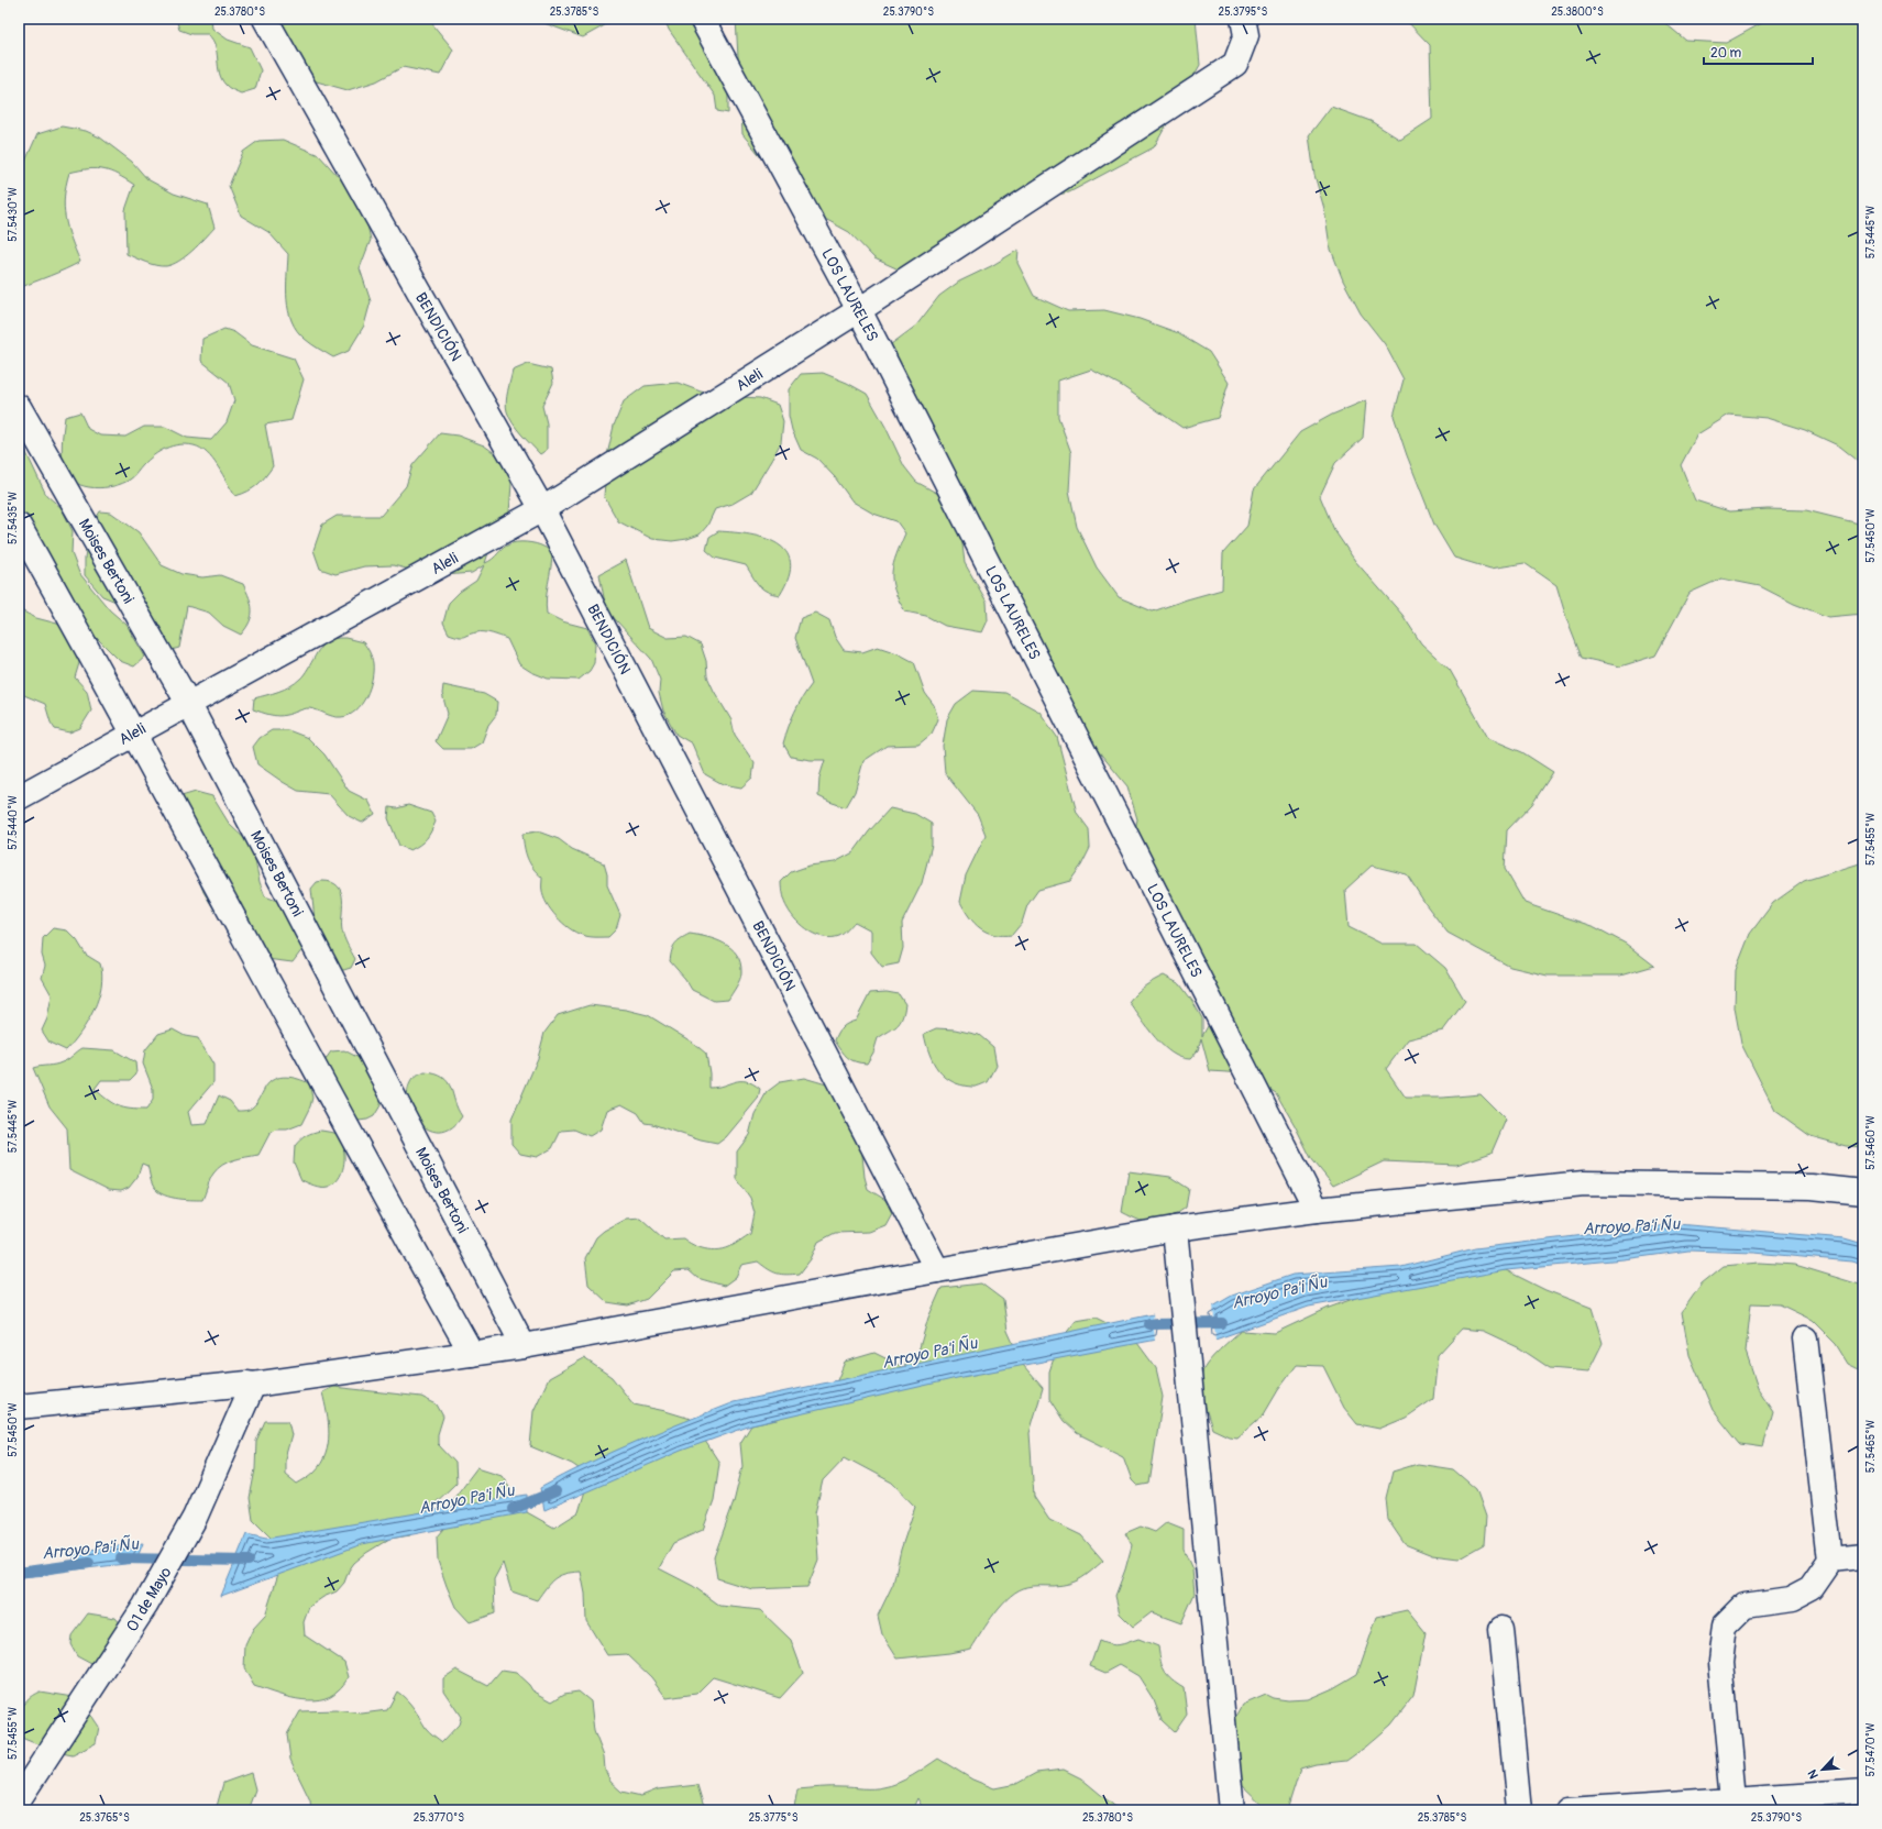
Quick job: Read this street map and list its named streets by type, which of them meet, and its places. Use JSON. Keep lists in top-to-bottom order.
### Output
{
  "streets": {
    "street": [
      "LOS LAURELES",
      "BENDICIÓN",
      "Aleli",
      "Moises Bertoni",
      "01 de Mayo"
    ]
  },
  "crossings": [
    ["LOS LAURELES", "Aleli"],
    ["BENDICIÓN", "Aleli"],
    ["Aleli", "Moises Bertoni"]
  ],
  "water": ["Arroyo Pa'i Ñu"],
  "scale_bar": "20 m",
  "north": "bottom left",
  "coordinates": [
    "25.3780°S",
    "25.3785°S",
    "25.3790°S",
    "25.3795°S",
    "25.3800°S",
    "57.5430°W",
    "57.5445°W",
    "57.5435°W",
    "57.5450°W",
    "57.5440°W",
    "57.5455°W",
    "57.5460°W",
    "57.5465°W",
    "57.5470°W",
    "25.3765°S",
    "25.3770°S",
    "25.3775°S"
  ]
}
